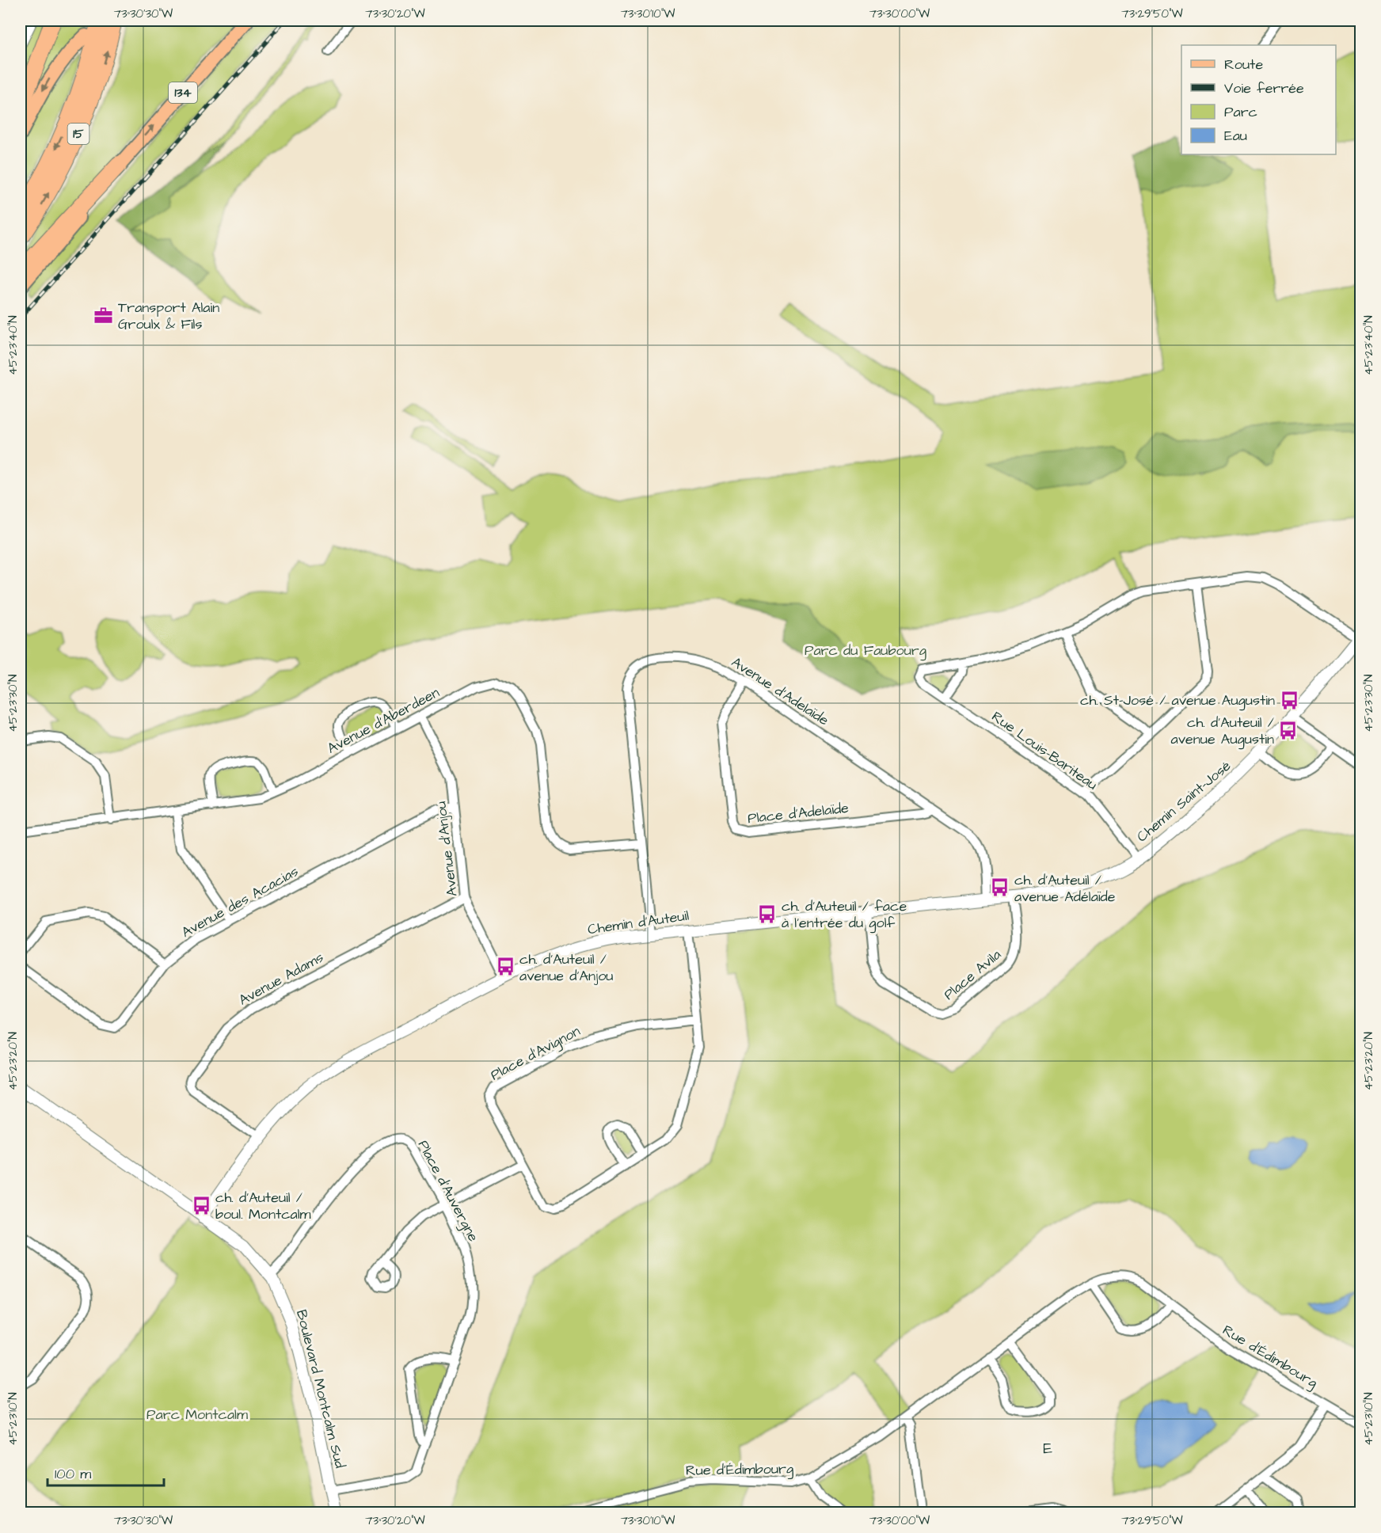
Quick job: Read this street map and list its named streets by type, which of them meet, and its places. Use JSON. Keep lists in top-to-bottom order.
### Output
{
  "streets": {
    "highway": ["15"],
    "main road": ["134"],
    "street": [
      "Avenue d'Adelaïde",
      "Avenue d'Aberdeen",
      "Rue Louis-Bariteau",
      "Chemin Saint-José",
      "Place d'Adelaïde",
      "Avenue d'Anjou",
      "Avenue des Acacias",
      "Chemin d'Auteuil",
      "Place Avila",
      "Avenue Adams",
      "Place d'Avignon",
      "Place d'Auvergne",
      "Rue d'Édimbourg",
      "Boulevard Montcalm Sud"
    ]
  },
  "crossings": [
    ["Avenue d'Adelaïde", "Avenue d'Aberdeen"],
    ["Avenue d'Adelaïde", "Place d'Adelaïde"],
    ["Avenue d'Adelaïde", "Chemin d'Auteuil"],
    ["Avenue d'Aberdeen", "Avenue d'Anjou"],
    ["Rue Louis-Bariteau", "Chemin Saint-José"],
    ["Rue Louis-Bariteau", "Chemin d'Auteuil"],
    ["Chemin Saint-José", "Chemin d'Auteuil"],
    ["Avenue d'Anjou", "Avenue des Acacias"],
    ["Avenue d'Anjou", "Chemin d'Auteuil"],
    ["Avenue d'Anjou", "Avenue Adams"],
    ["Chemin d'Auteuil", "Place Avila"],
    ["Chemin d'Auteuil", "Avenue Adams"],
    ["Chemin d'Auteuil", "Place d'Avignon"],
    ["Chemin d'Auteuil", "Boulevard Montcalm Sud"],
    ["Place d'Auvergne", "Boulevard Montcalm Sud"]
  ],
  "districts": ["E"],
  "parks": ["Parc du Faubourg", "Parc Montcalm"],
  "places": {
    "office": ["Transport Alain Groulx & Fils"],
    "bus stop": [
      "ch. St-José / avenue Augustin",
      "ch. d'Auteuil / avenue Augustin",
      "ch. d'Auteuil / avenue Adélaïde",
      "ch. d'Auteuil / face à l'entrée du golf",
      "ch. d'Auteuil / avenue d'Anjou",
      "ch. d'Auteuil / boul. Montcalm"
    ]
  },
  "legend": [
    "Route",
    "Voie ferrée",
    "Parc",
    "Eau"
  ],
  "scale_bar": "100 m",
  "coordinates": [
    "73°30'30\"W",
    "73°30'20\"W",
    "73°30'10\"W",
    "73°30'00\"W",
    "73°29'50\"W",
    "45°23'40\"N",
    "45°23'30\"N",
    "45°23'20\"N",
    "45°23'10\"N"
  ]
}
